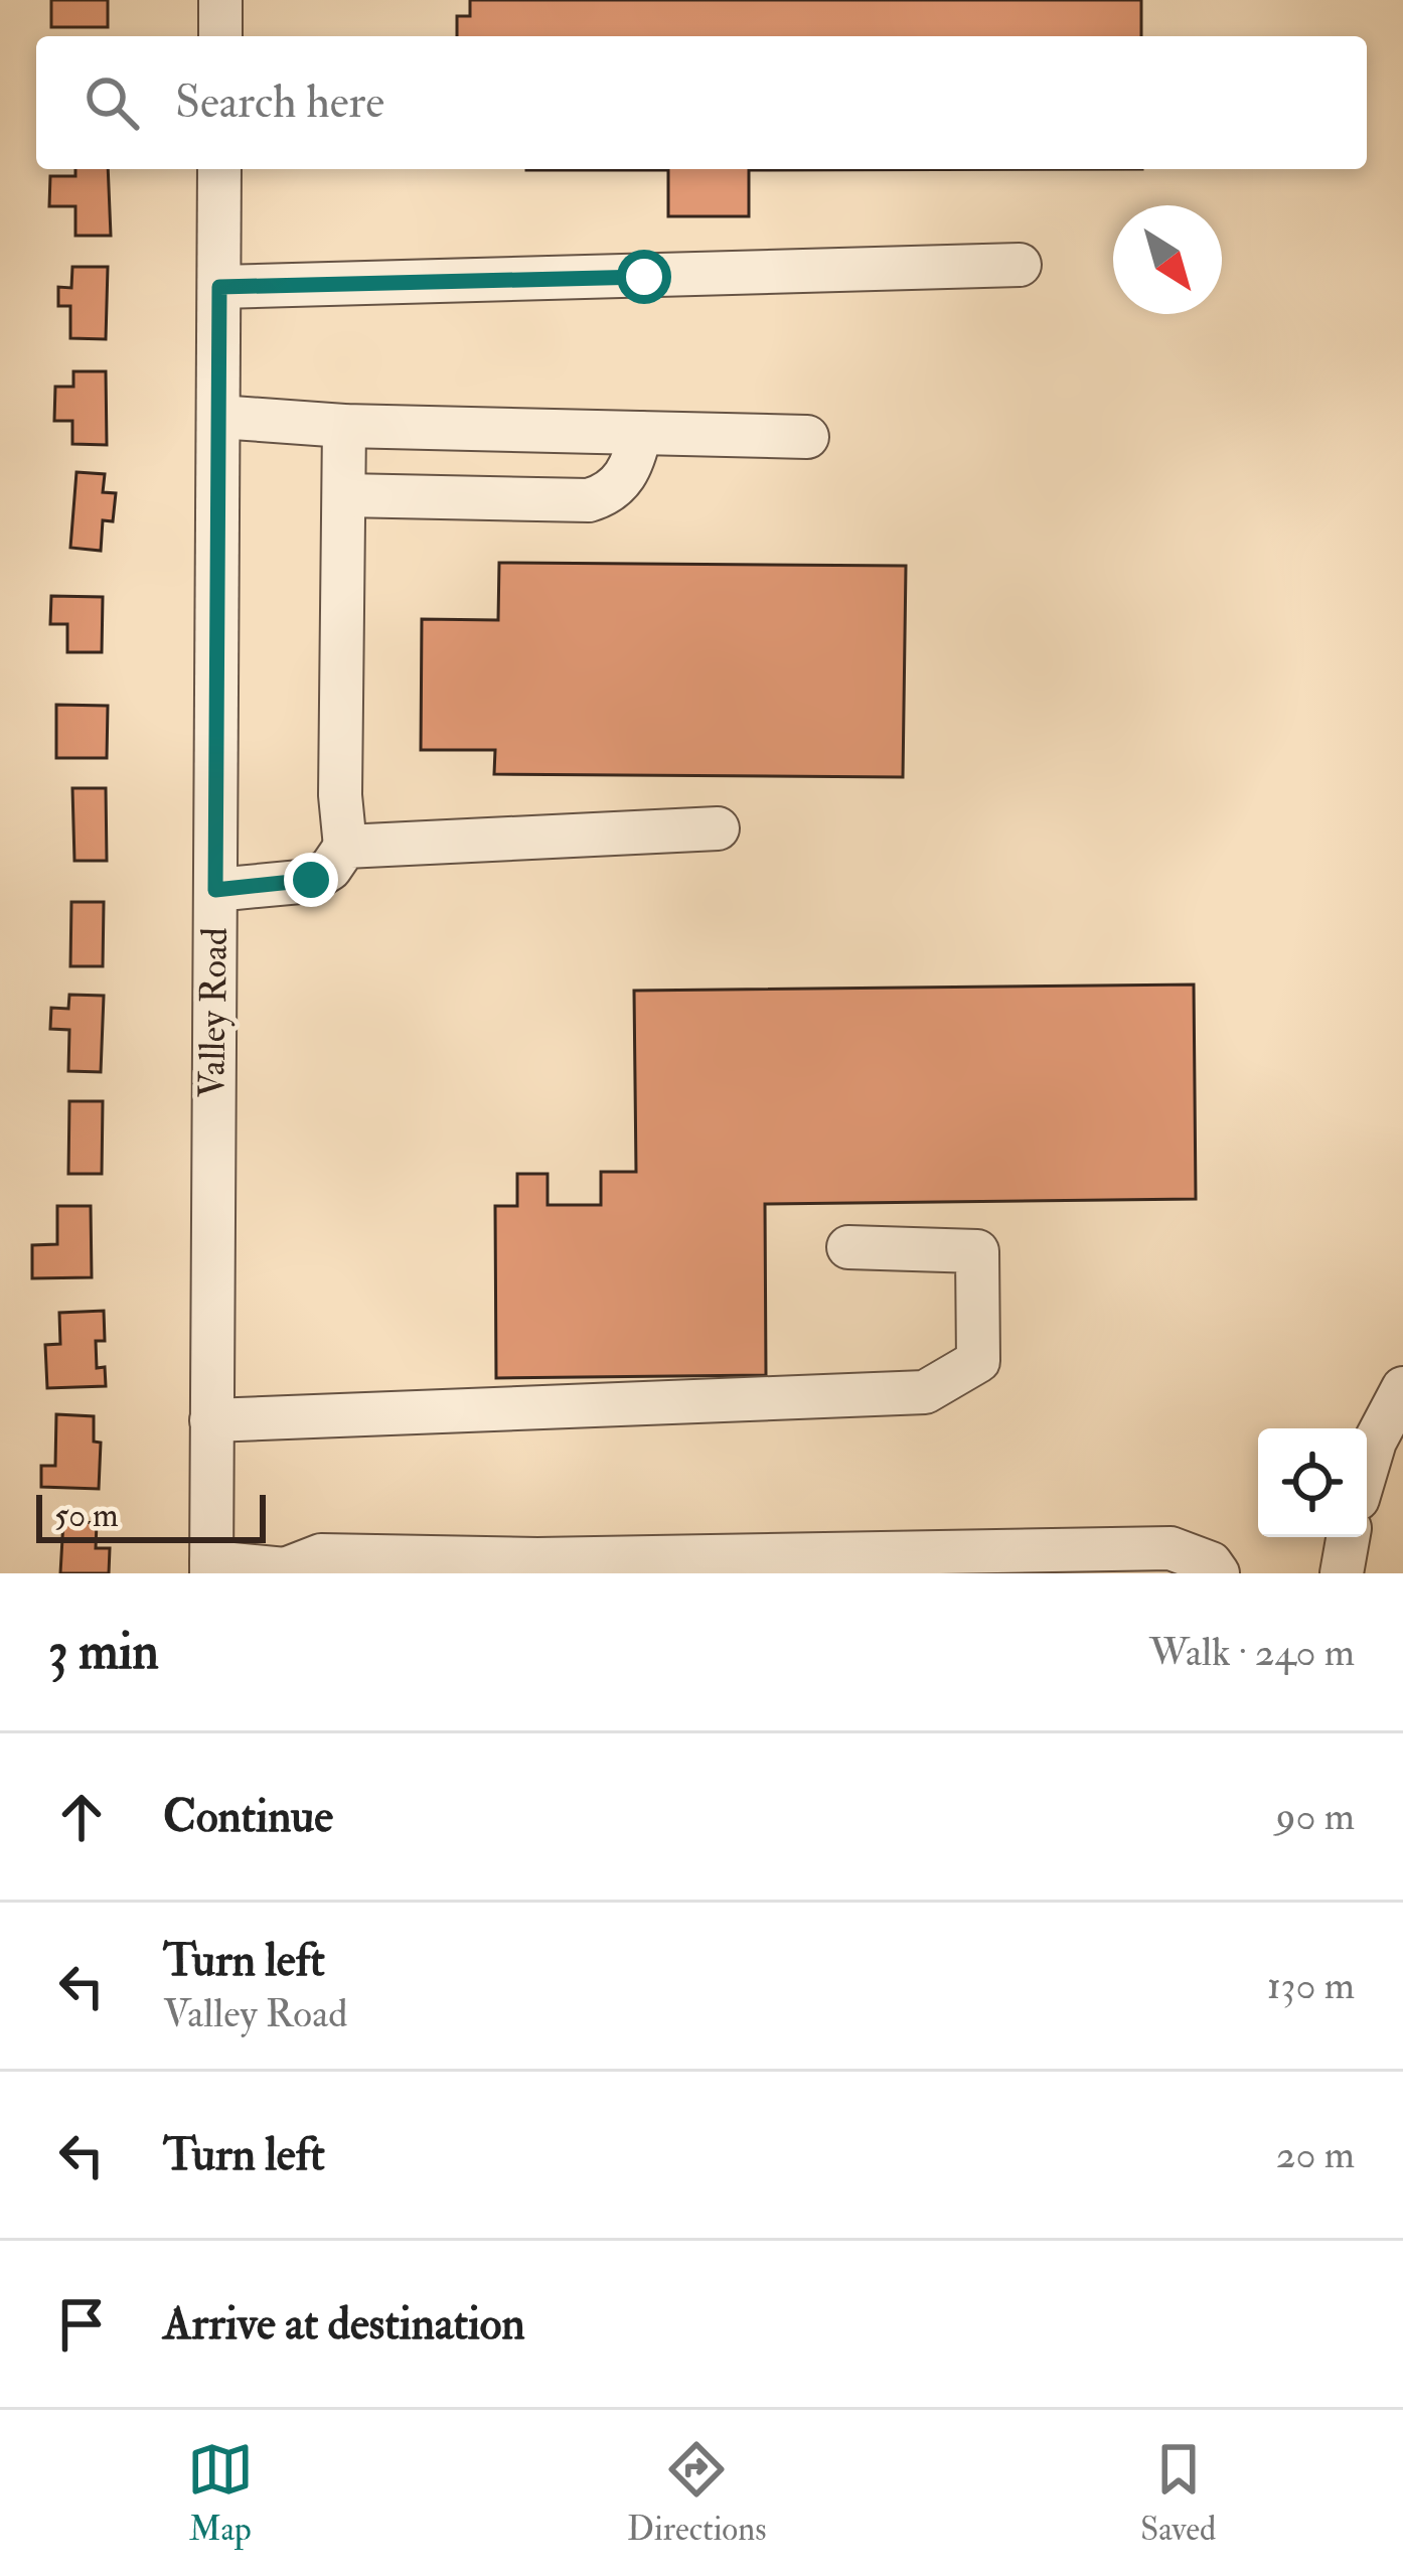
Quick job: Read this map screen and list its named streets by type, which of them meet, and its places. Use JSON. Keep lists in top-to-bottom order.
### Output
{
  "streets": {
    "street": ["Valley Road"]
  },
  "scale_bar": "50 m",
  "north": "bottom right",
  "page": {
    "search": "Search here",
    "scale": "50 m",
    "heading": ["3 min", "Walk · 240 m"],
    "list": [
      ["Continue", "90 m"],
      ["Turn left", "Valley Road", "130 m"],
      ["Turn left", "20 m"],
      "Arrive at destination"
    ],
    "nav": ["Map", "Directions", "Saved"]
  }
}
